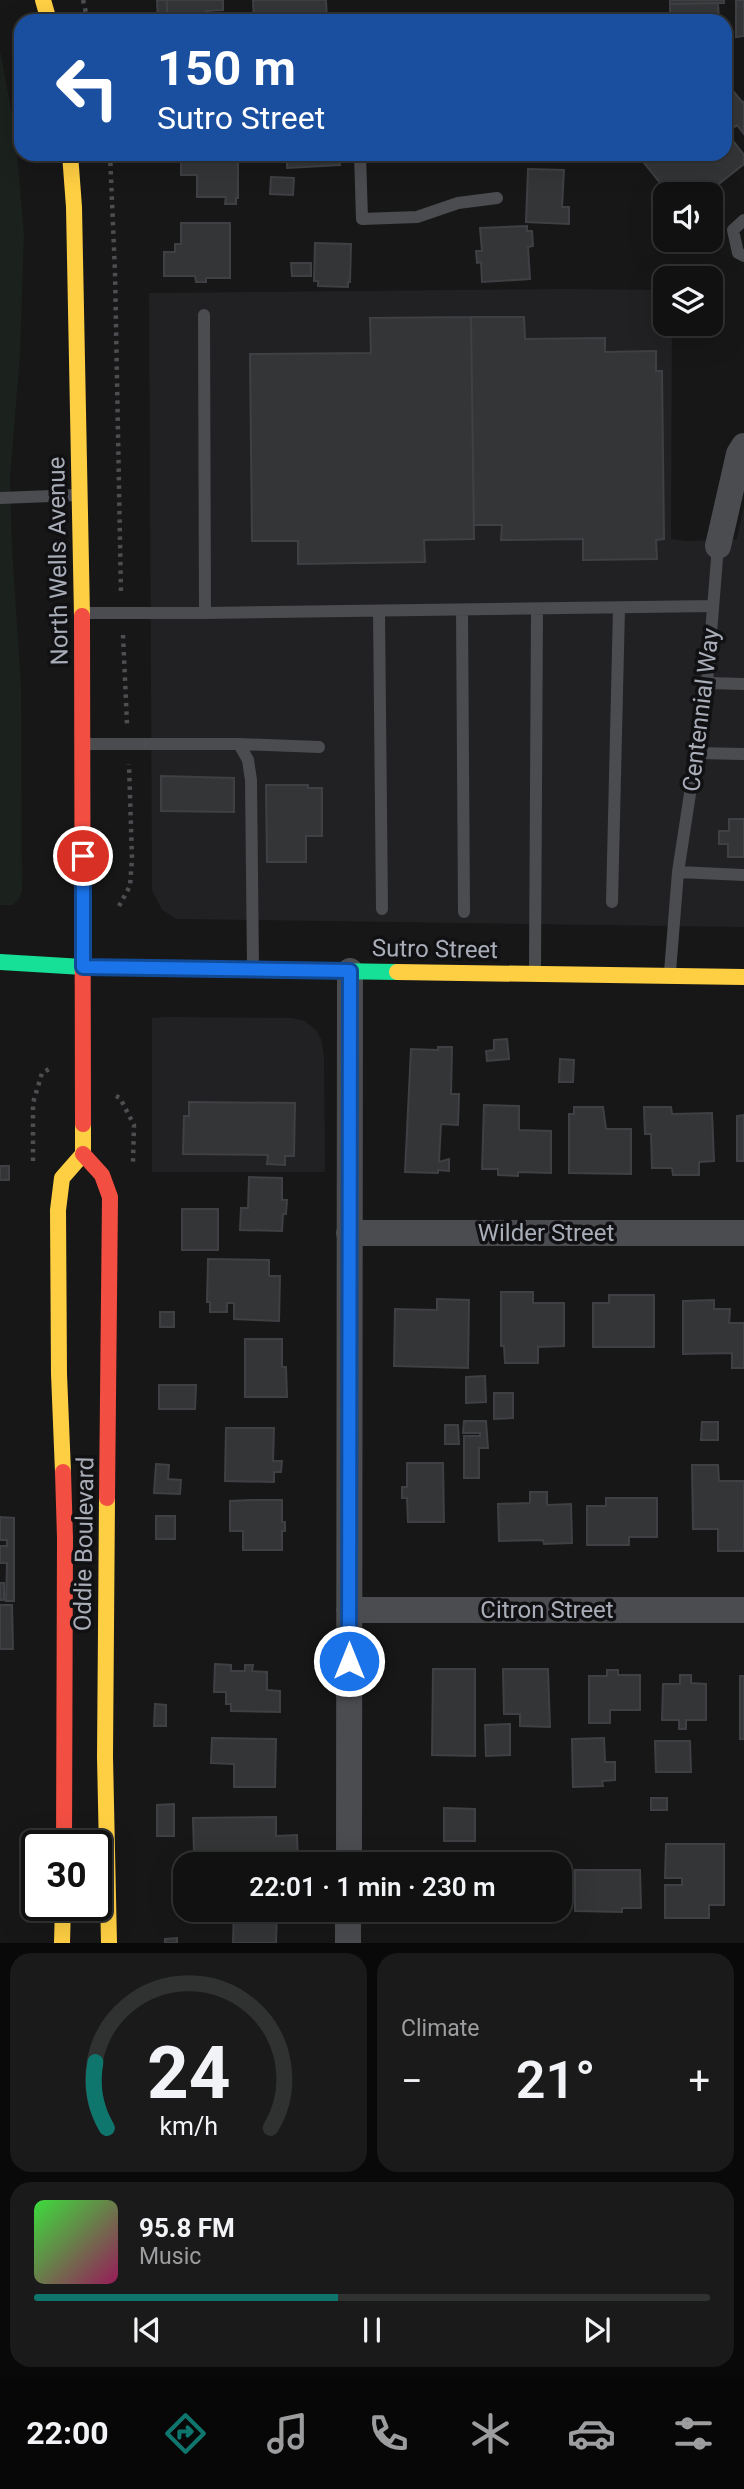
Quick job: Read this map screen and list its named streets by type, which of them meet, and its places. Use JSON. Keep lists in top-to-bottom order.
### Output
{
  "streets": {
    "main road": ["North Wells Avenue", "Sutro Street", "Oddie Boulevard"],
    "street": ["Centennial Way", "Wilder Street", "Citron Street"]
  },
  "crossings": [
    ["North Wells Avenue", "Sutro Street"],
    ["Centennial Way", "Sutro Street"]
  ],
  "page": {
    "turn": ["150 m", "Sutro Street"],
    "limit": "30",
    "trip": "22:01 · 1 min · 230 m",
    "tile": "Climate",
    "heat": ["−", "21°", "+"],
    "song": ["95.8 FM", "Music"],
    "tabs": "22:00",
    "gauge": ["24", "km/h"]
  }
}
